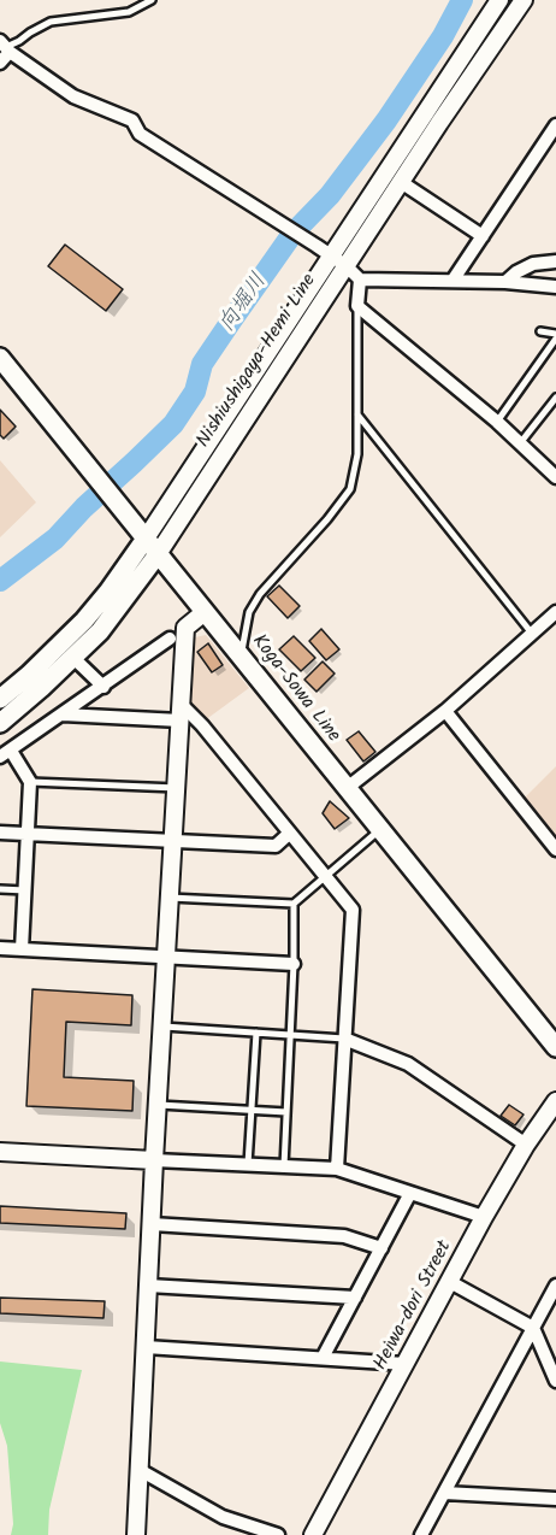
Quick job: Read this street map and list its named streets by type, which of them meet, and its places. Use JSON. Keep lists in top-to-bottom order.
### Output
{
  "streets": {
    "main road": ["Nishiushigaya-Hemi Line", "Koga-Sowa Line"],
    "street": ["Heiwa-dori Street"]
  },
  "crossings": [
    ["Nishiushigaya-Hemi Line", "Koga-Sowa Line"]
  ],
  "water": ["向堀川"]
}
